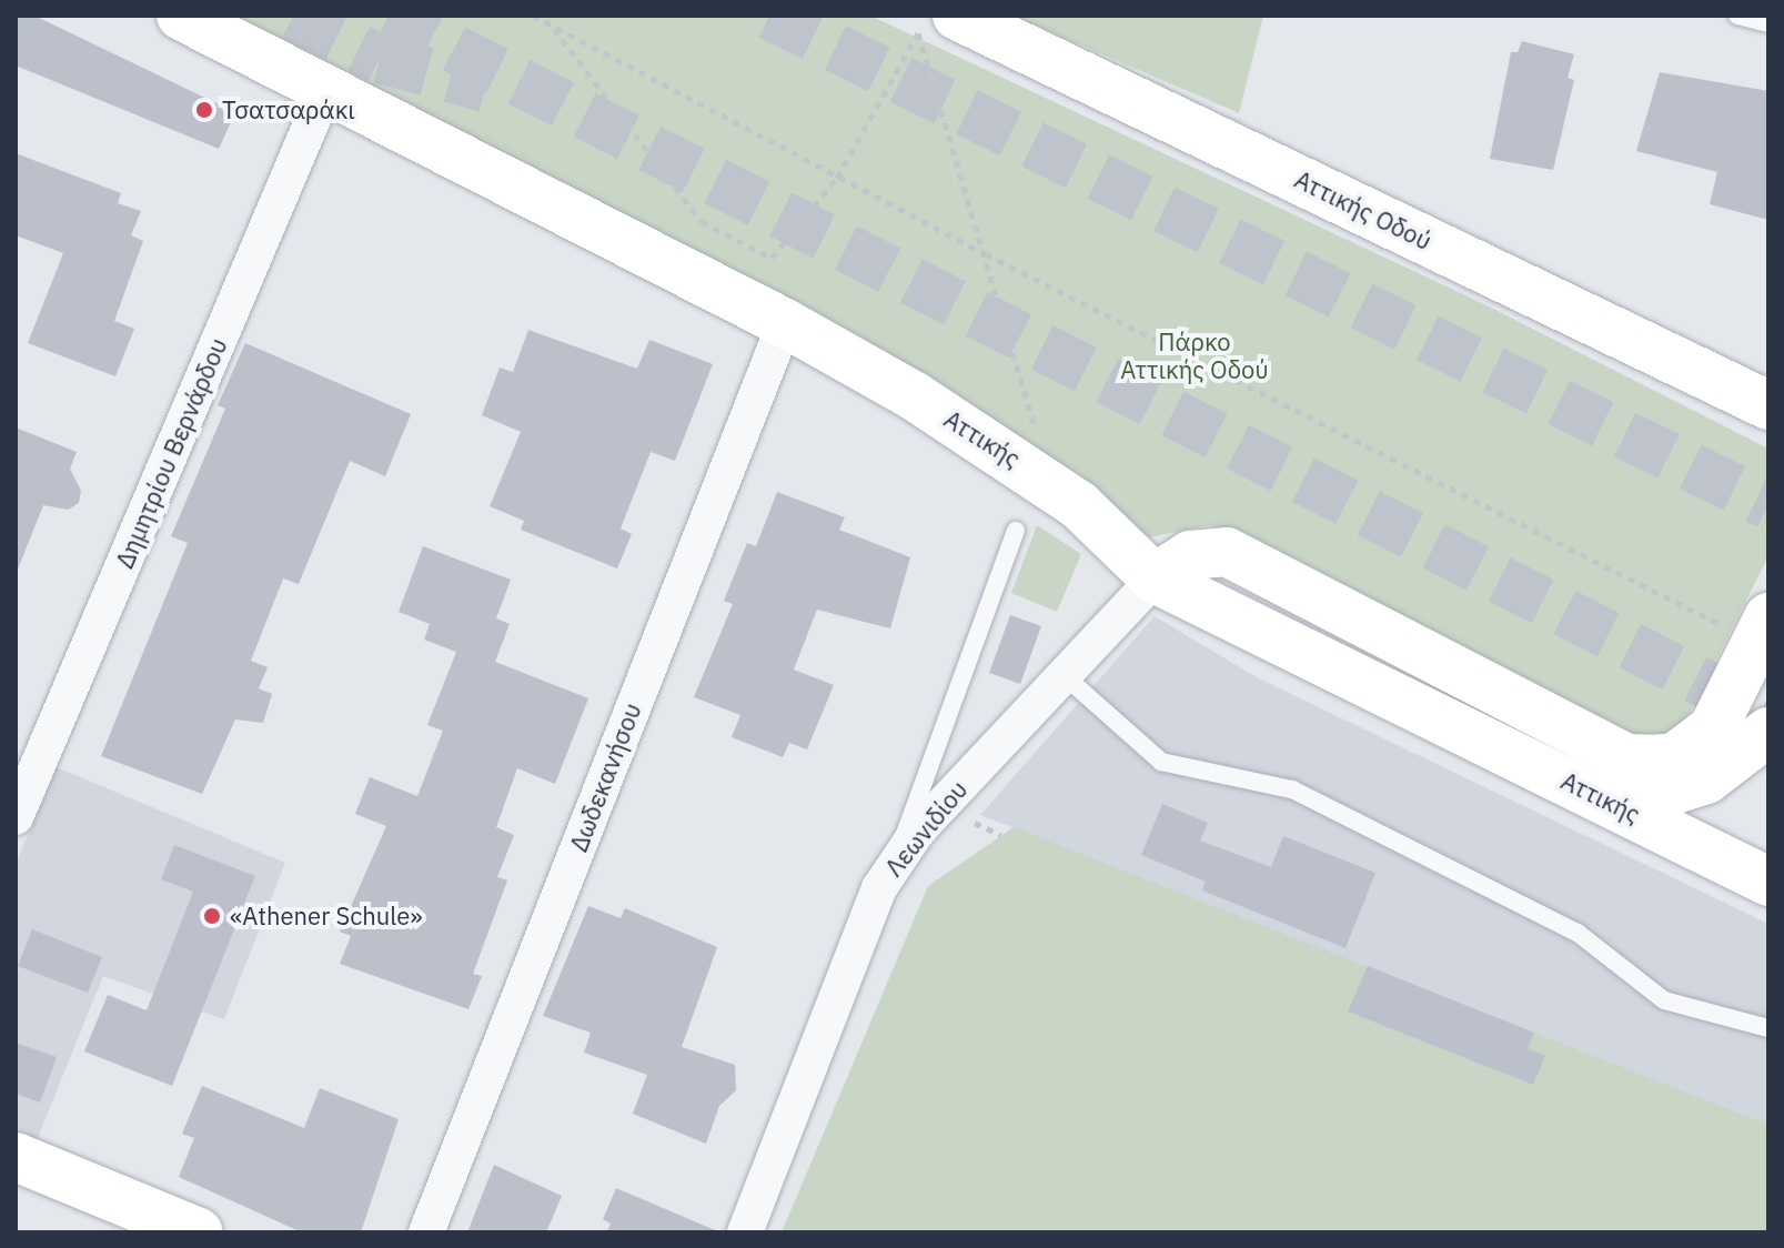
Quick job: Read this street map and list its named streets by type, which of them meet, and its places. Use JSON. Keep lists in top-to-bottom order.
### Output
{
  "streets": {
    "main road": ["Αττικής Οδού", "Αττικής"],
    "street": ["Δημητρίου Βερνάρδου", "Δωδεκανήσου", "Λεωνιδίου"]
  },
  "crossings": [
    ["Αττικής", "Δημητρίου Βερνάρδου"],
    ["Αττικής", "Δωδεκανήσου"],
    ["Αττικής", "Λεωνιδίου"]
  ],
  "parks": ["Πάρκο Αττικής Οδού"],
  "places": ["Τσατσαράκι", "«Athener Schule»"]
}
